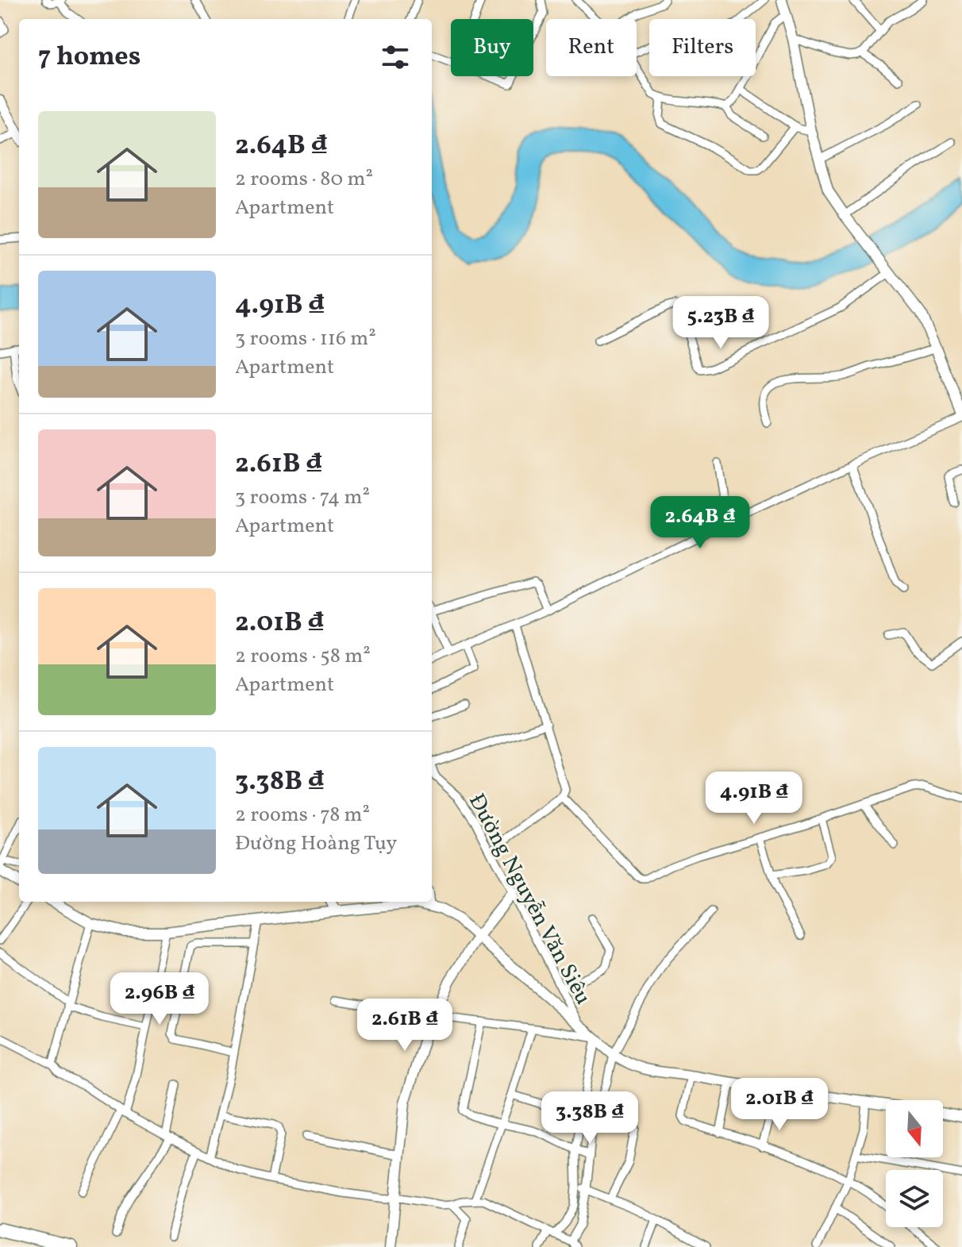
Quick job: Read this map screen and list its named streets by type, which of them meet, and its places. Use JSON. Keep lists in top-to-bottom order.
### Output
{
  "streets": {
    "street": ["Đường Nguyễn Văn Siêu"]
  },
  "north": "bottom",
  "page": {
    "chip": ["Buy", "Rent", "Filters"],
    "heading": "7 homes",
    "list": [
      {
        "name": "2.64B ₫",
        "note": "2 rooms · 80 m² · Apartment"
      },
      {
        "name": "4.91B ₫",
        "note": "3 rooms · 116 m² · Apartment"
      },
      {
        "name": "2.61B ₫",
        "note": "3 rooms · 74 m² · Apartment"
      },
      {
        "name": "2.01B ₫",
        "note": "2 rooms · 58 m² · Apartment"
      },
      {
        "name": "3.38B ₫",
        "note": "2 rooms · 78 m² · Đường Hoàng Tụy"
      }
    ],
    "price": [
      "5.23B ₫",
      "2.64B ₫",
      "4.91B ₫",
      "2.96B ₫",
      "2.61B ₫",
      "2.01B ₫",
      "3.38B ₫"
    ]
  }
}
